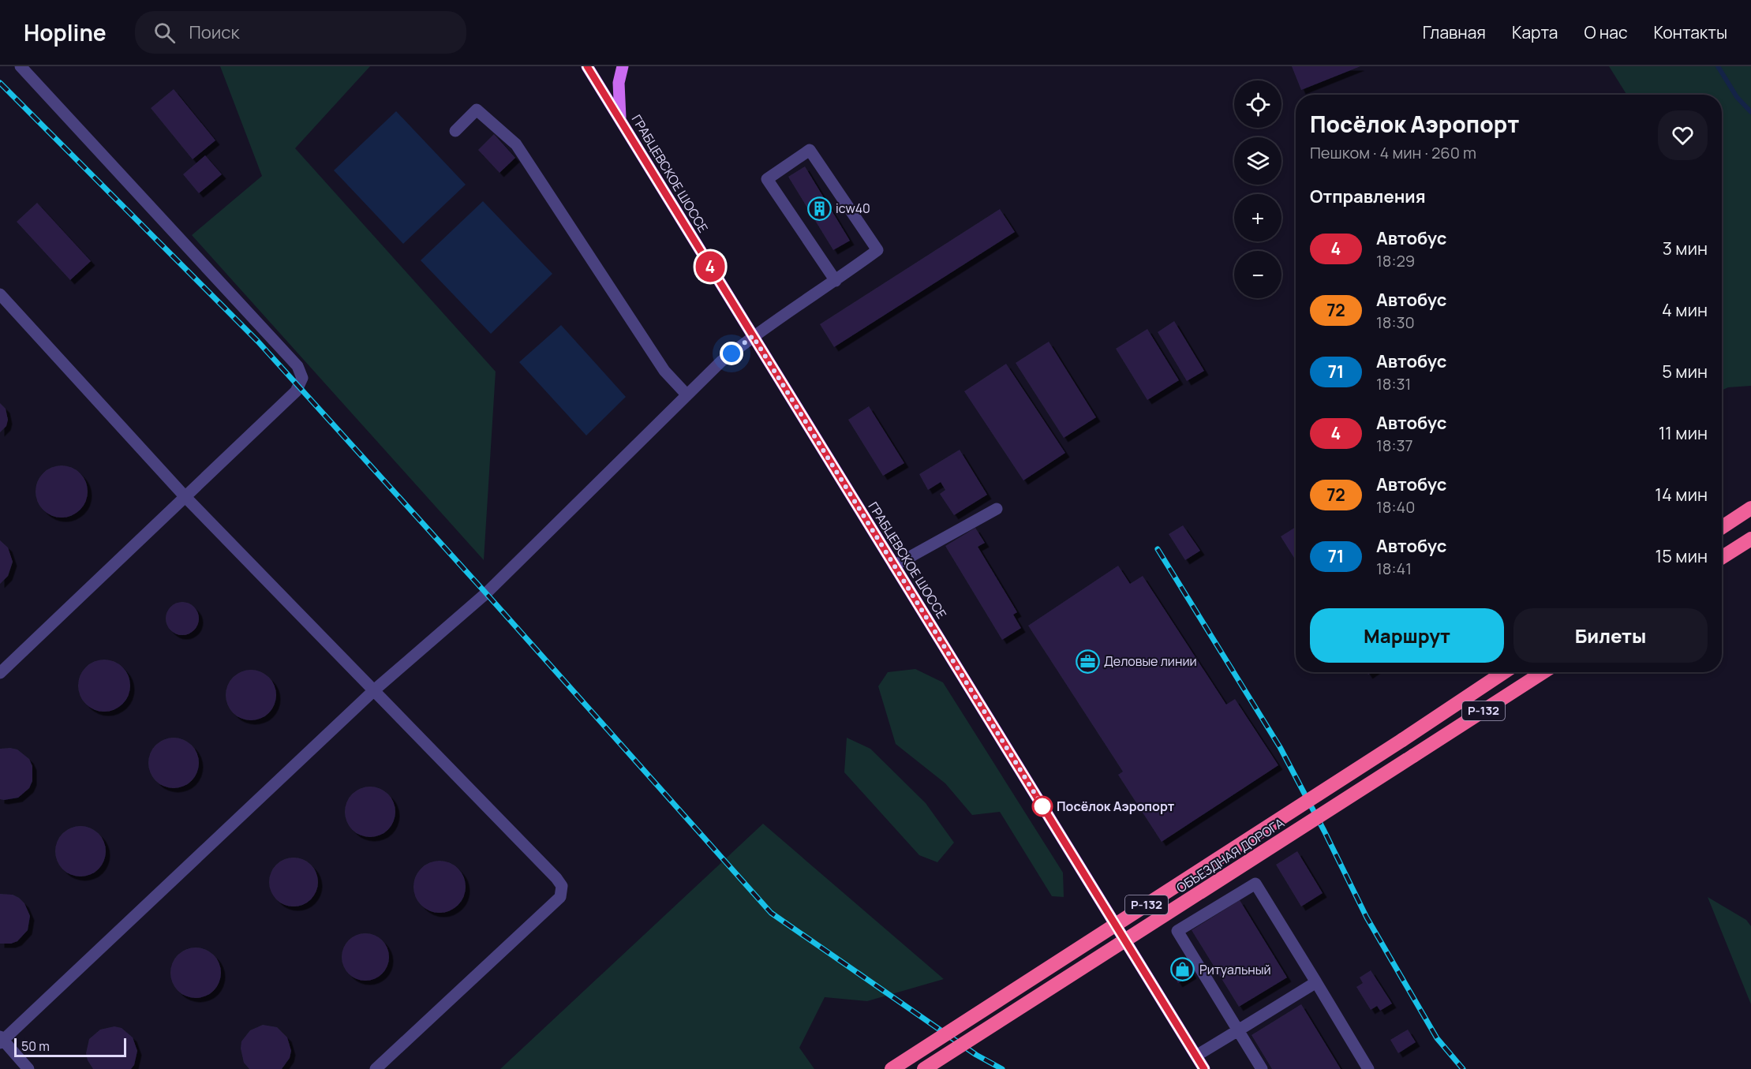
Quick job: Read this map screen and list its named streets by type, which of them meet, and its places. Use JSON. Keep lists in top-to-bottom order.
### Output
{
  "streets": {
    "highway": ["Р-132", "ОБЪЕЗДНАЯ ДОРОГА"],
    "main road": ["ГРАБЦЕВСКОЕ ШОССЕ"]
  },
  "places": {
    "building": ["icw40"],
    "office": ["Деловые линии"],
    "other": ["Посёлок Аэропорт"],
    "shop": ["Ритуальный"]
  },
  "lines": ["bus line 4"],
  "scale_bar": "50 m",
  "page": {
    "header": "Hopline",
    "search": "Поиск",
    "nav": [
      "Главная",
      "Карта",
      "О нас",
      "Контакты"
    ],
    "on_map": "4",
    "map_buttons": ["+", "−"],
    "heading": [
      ["Посёлок Аэропорт", "Пешком · 4 мин · 260 m"],
      "Отправления"
    ],
    "list": [
      {
        "mark": "4",
        "name": "Автобус",
        "note": "18:29",
        "value": "3 мин"
      },
      {
        "mark": "72",
        "name": "Автобус",
        "note": "18:30",
        "value": "4 мин"
      },
      {
        "mark": "71",
        "name": "Автобус",
        "note": "18:31",
        "value": "5 мин"
      },
      {
        "mark": "4",
        "name": "Автобус",
        "note": "18:37",
        "value": "11 мин"
      },
      {
        "mark": "72",
        "name": "Автобус",
        "note": "18:40",
        "value": "14 мин"
      },
      {
        "mark": "71",
        "name": "Автобус",
        "note": "18:41",
        "value": "15 мин"
      }
    ],
    "buttons": ["Маршрут", "Билеты"],
    "scale": "50 m"
  }
}
